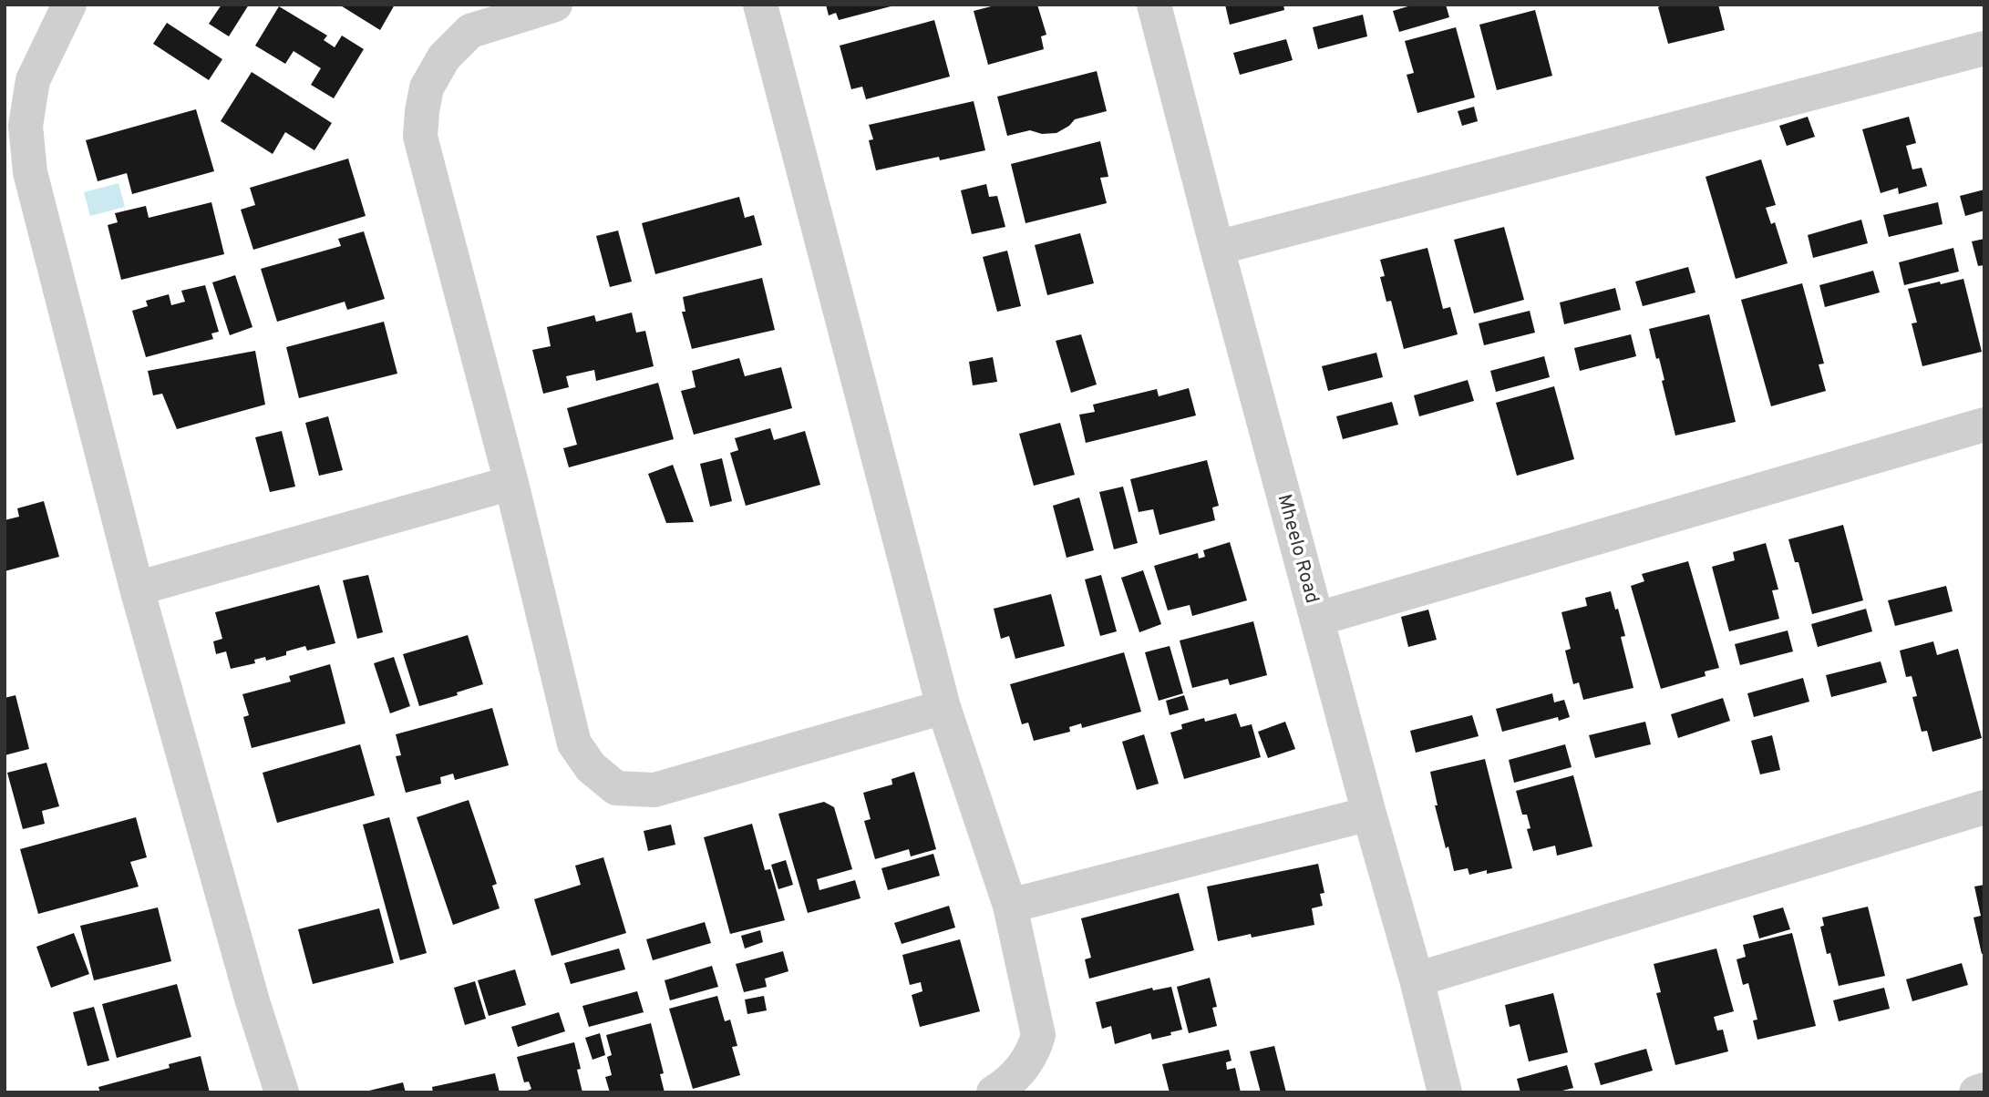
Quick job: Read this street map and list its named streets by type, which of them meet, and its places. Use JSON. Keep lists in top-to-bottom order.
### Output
{
  "streets": {
    "street": ["Mheelo Road"]
  }
}
